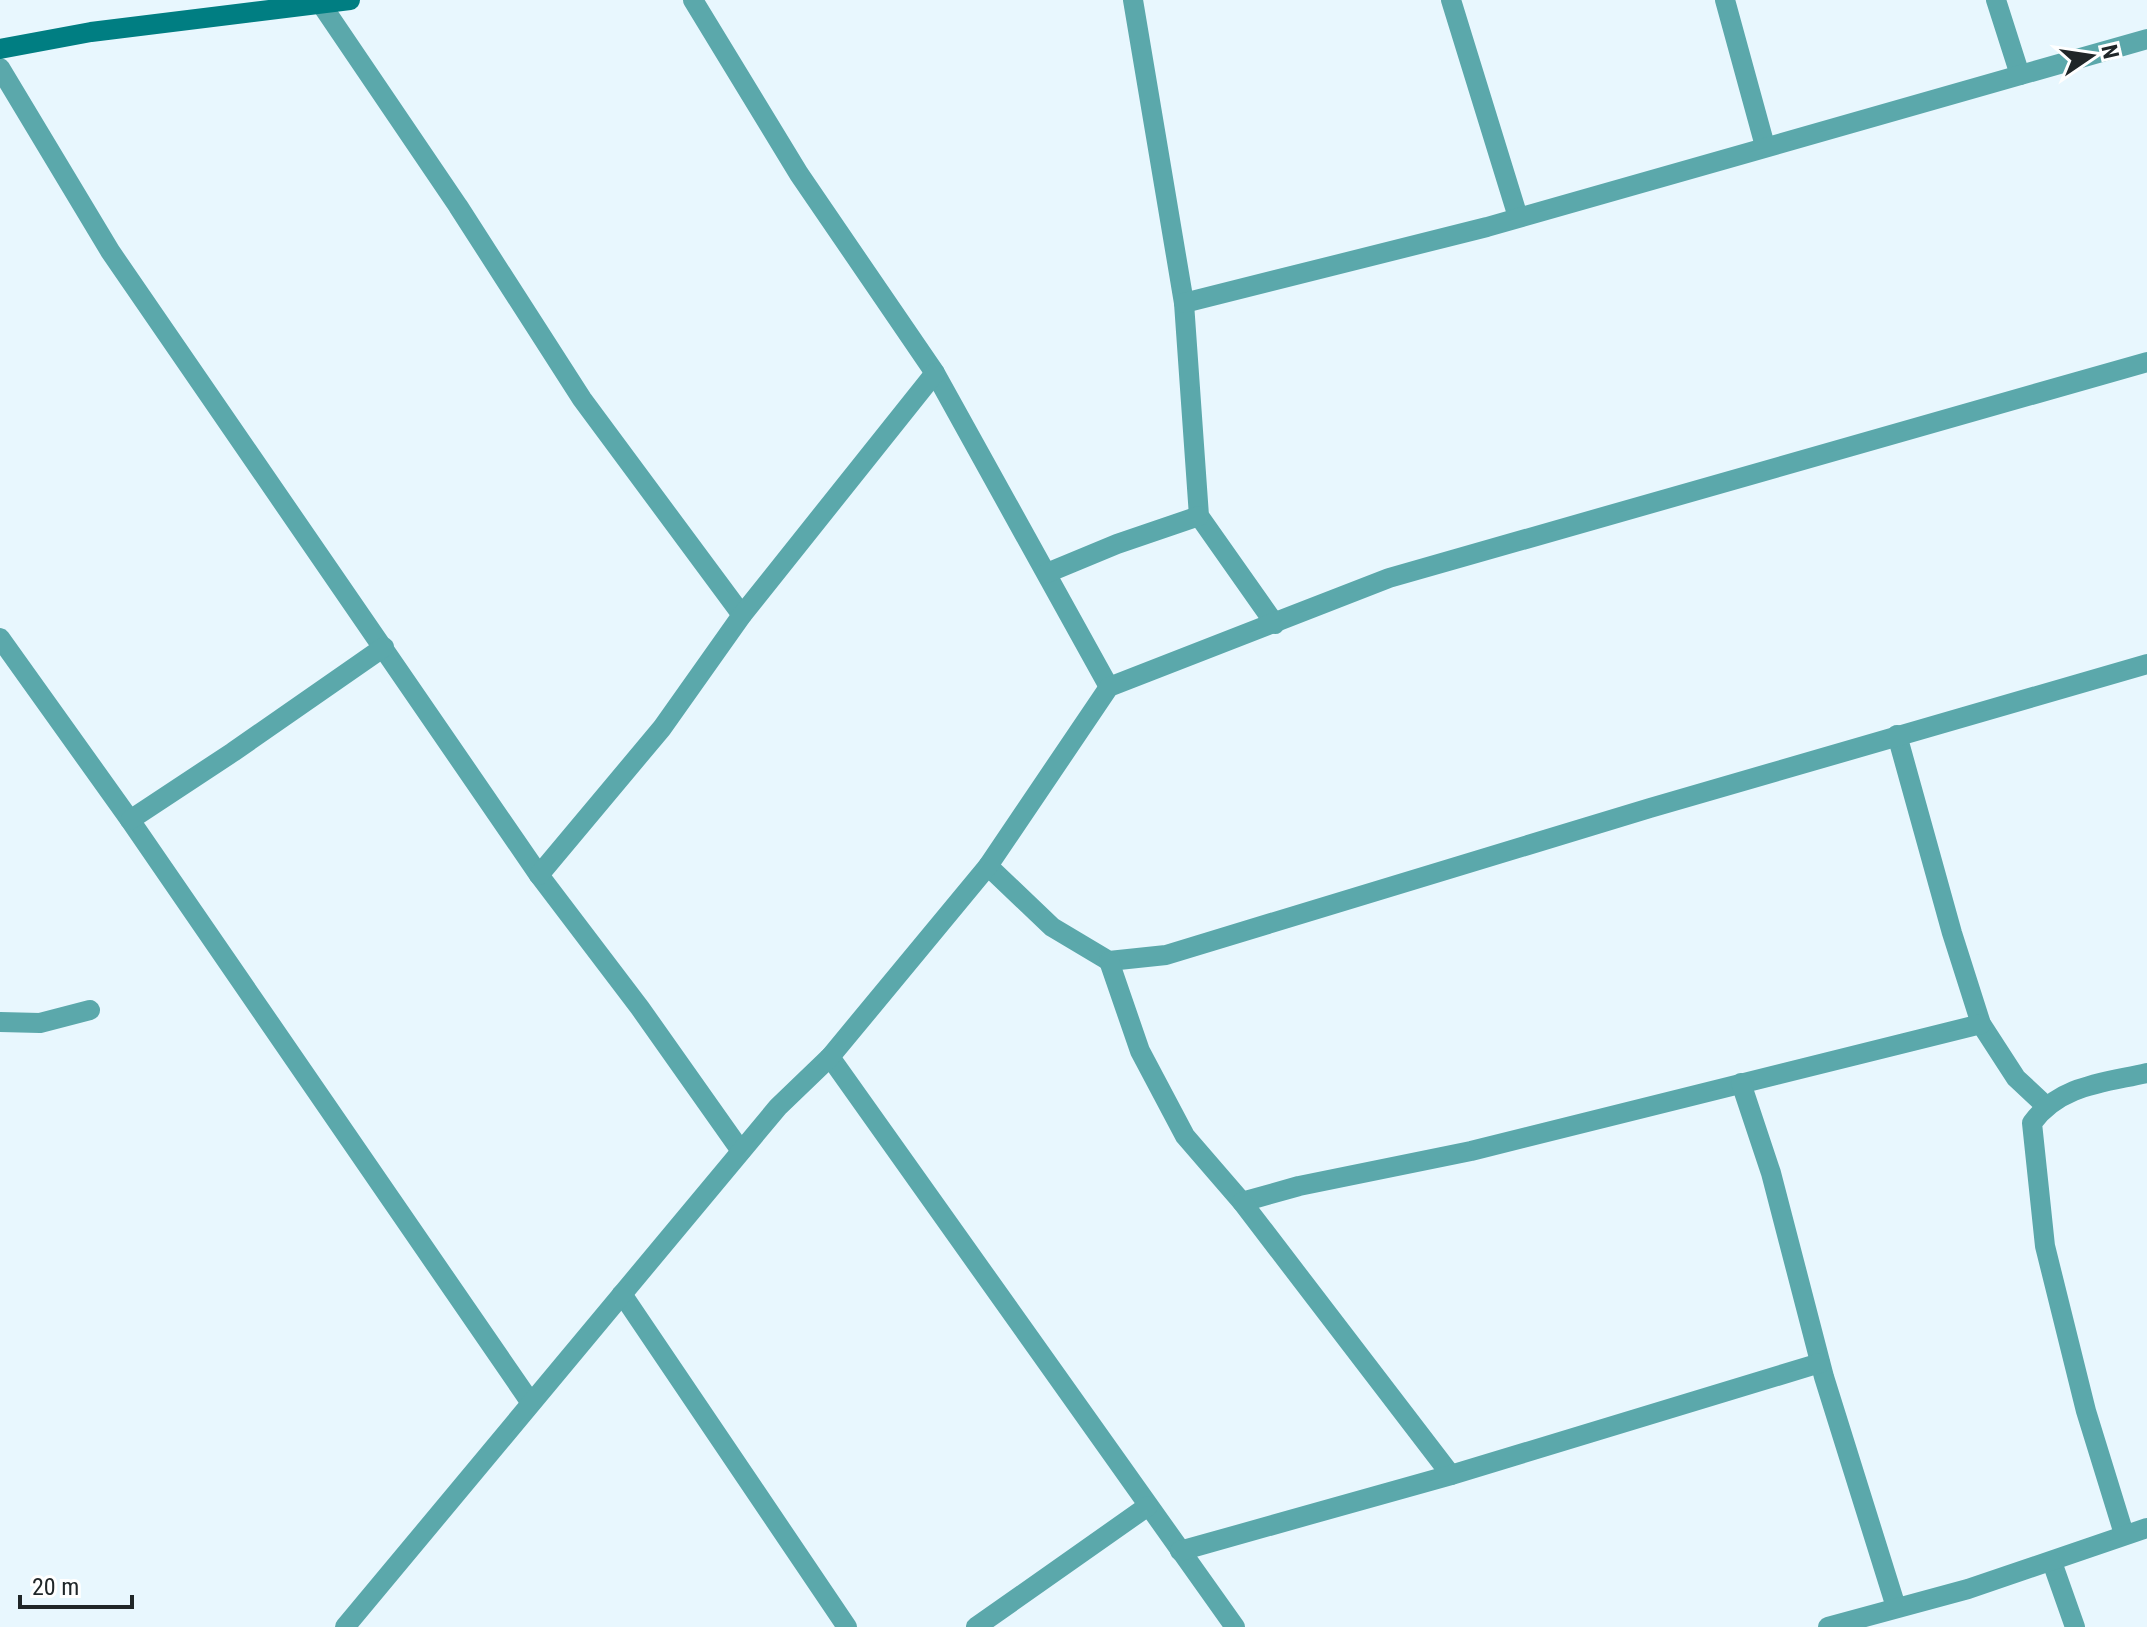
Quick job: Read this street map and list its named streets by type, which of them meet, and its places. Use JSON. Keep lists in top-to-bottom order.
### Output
{
  "scale_bar": "20 m",
  "north": "right"
}
